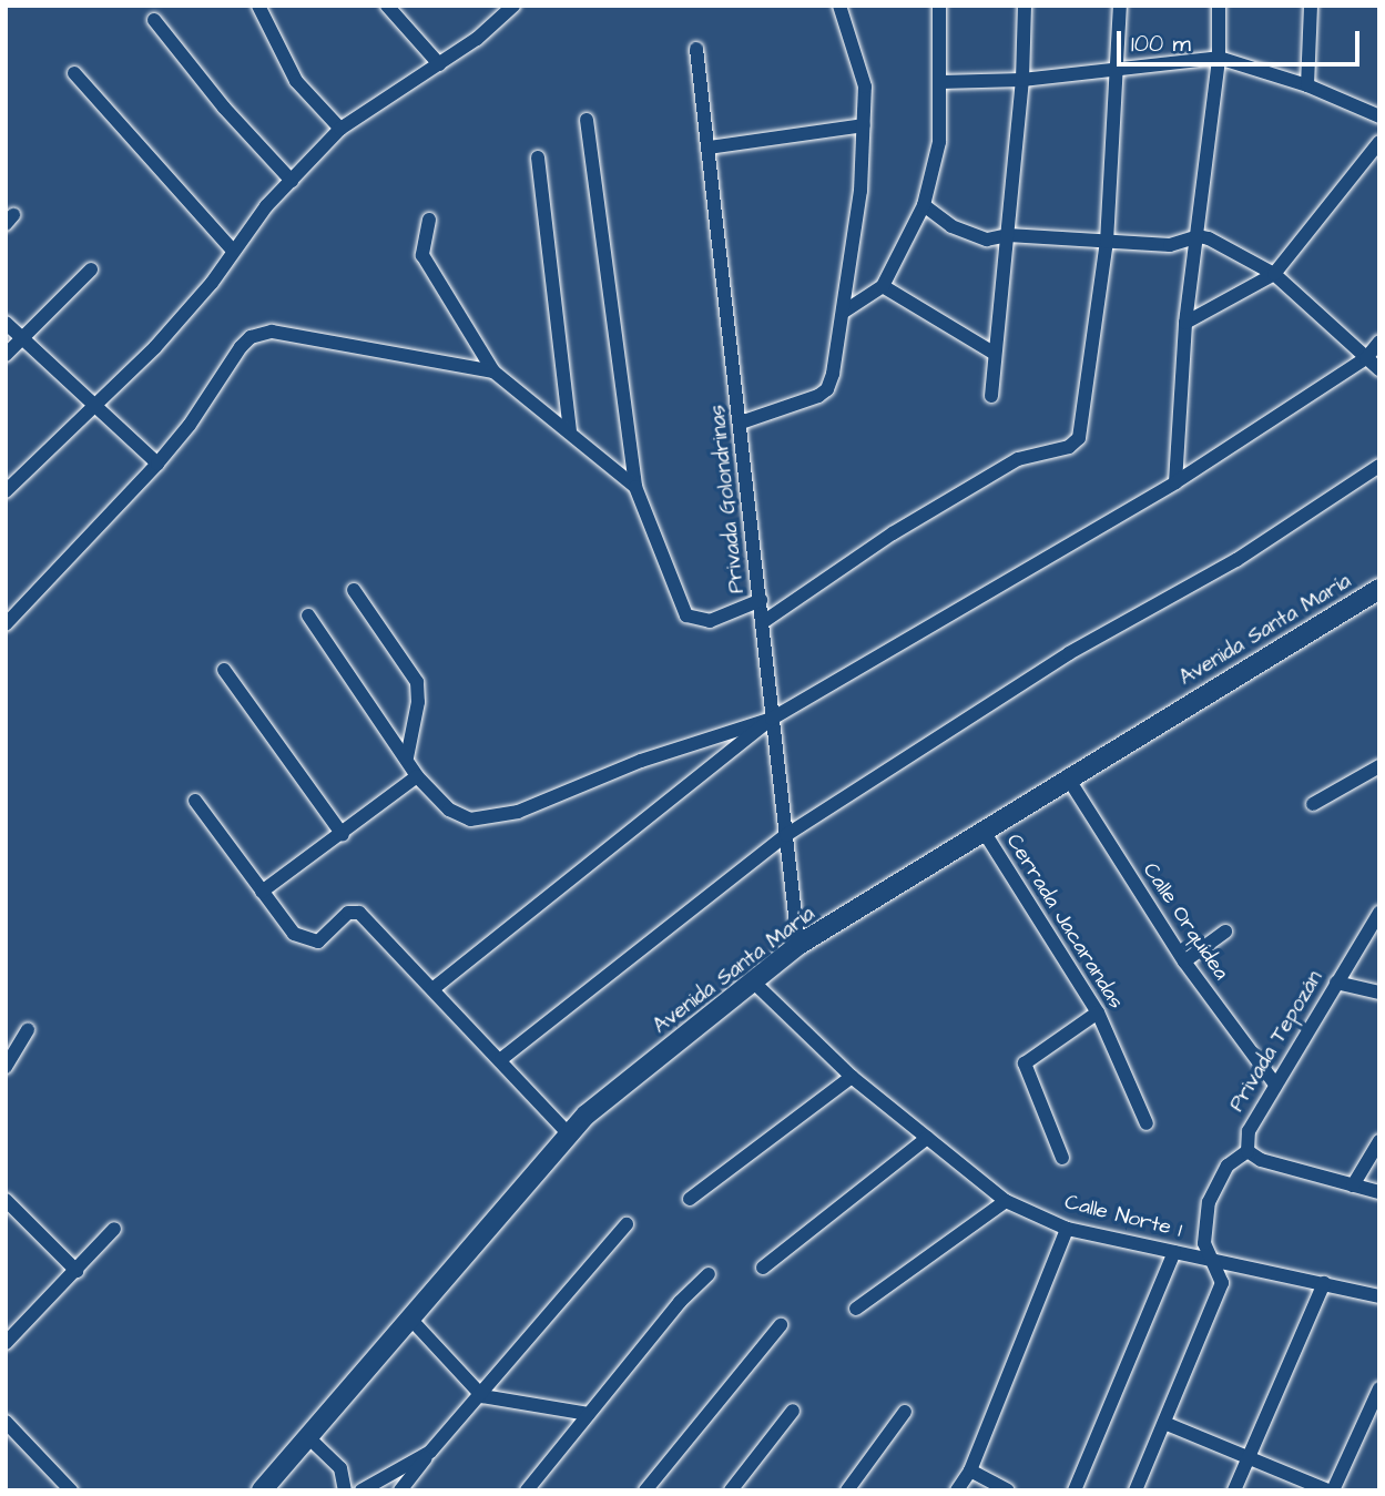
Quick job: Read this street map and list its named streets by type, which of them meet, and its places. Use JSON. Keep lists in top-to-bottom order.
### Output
{
  "streets": {
    "main road": ["Avenida Santa María"],
    "street": [
      "Privada Golondrinas",
      "Cerrada Jacarandas",
      "Calle Orquídea",
      "Privada Tepozán",
      "Calle Norte 1"
    ]
  },
  "crossings": [
    ["Privada Golondrinas", "Avenida Santa María"],
    ["Avenida Santa María", "Cerrada Jacarandas"],
    ["Avenida Santa María", "Calle Orquídea"],
    ["Avenida Santa María", "Calle Norte 1"],
    ["Calle Orquídea", "Privada Tepozán"],
    ["Privada Tepozán", "Calle Norte 1"]
  ],
  "scale_bar": "100 m"
}
